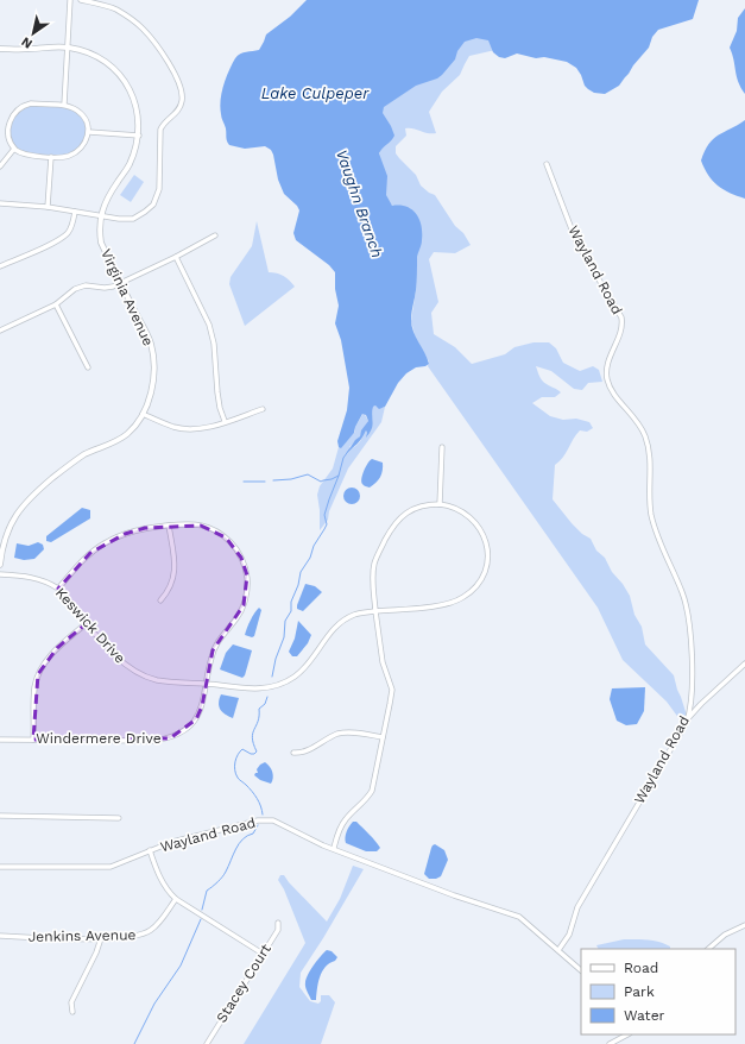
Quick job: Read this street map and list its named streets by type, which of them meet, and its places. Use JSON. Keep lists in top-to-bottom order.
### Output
{
  "streets": {
    "street": [
      "Wayland Road",
      "Virginia Avenue",
      "Keswick Drive",
      "Windermere Drive",
      "Jenkins Avenue",
      "Stacey Court"
    ]
  },
  "crossings": [
    ["Keswick Drive", "Windermere Drive"]
  ],
  "water": ["Lake Culpeper", "Vaughn Branch"],
  "legend": ["Road", "Park", "Water"],
  "north": "bottom left"
}
